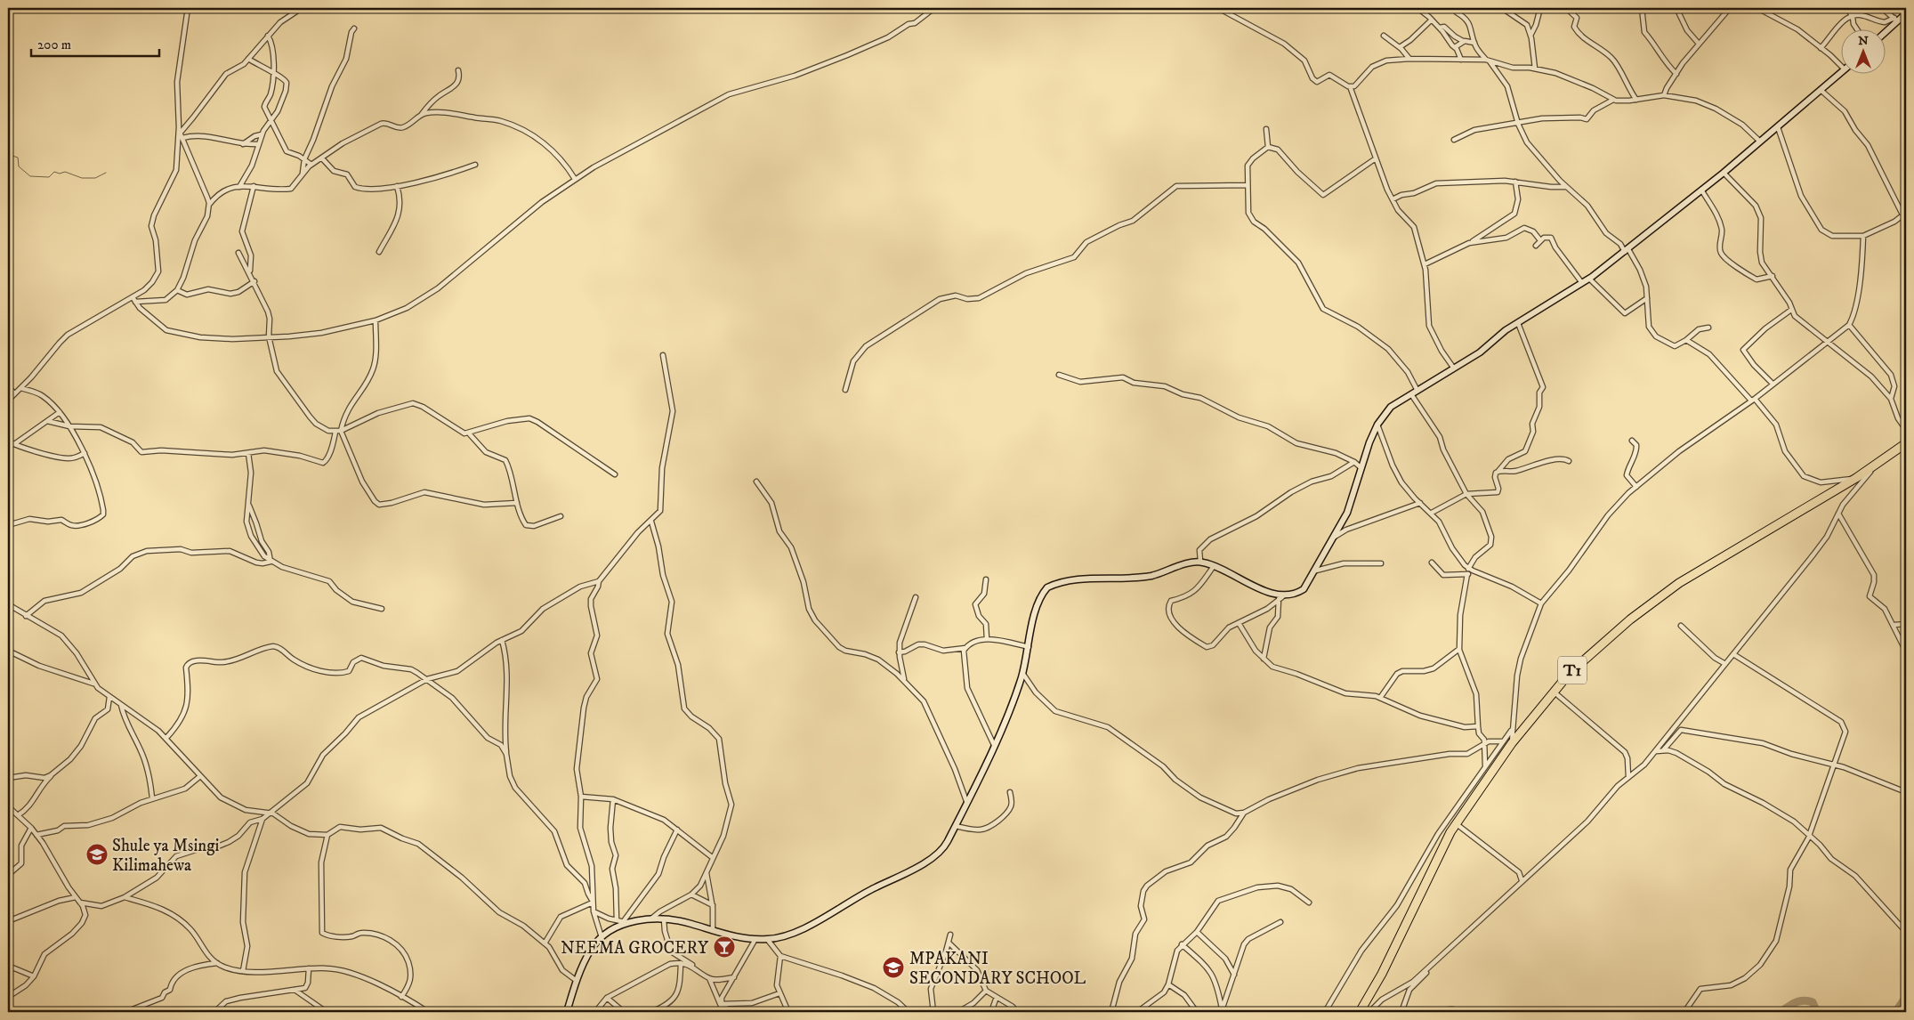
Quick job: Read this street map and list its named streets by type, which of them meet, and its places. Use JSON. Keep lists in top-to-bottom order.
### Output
{
  "streets": {
    "highway": ["T1"]
  },
  "places": {
    "school or university": ["Shule ya Msingi Kilimahewa", "MPAKANI SECONDARY SCHOOL"],
    "bar": ["NEEMA GROCERY"]
  },
  "scale_bar": "200 m",
  "north": "top"
}
